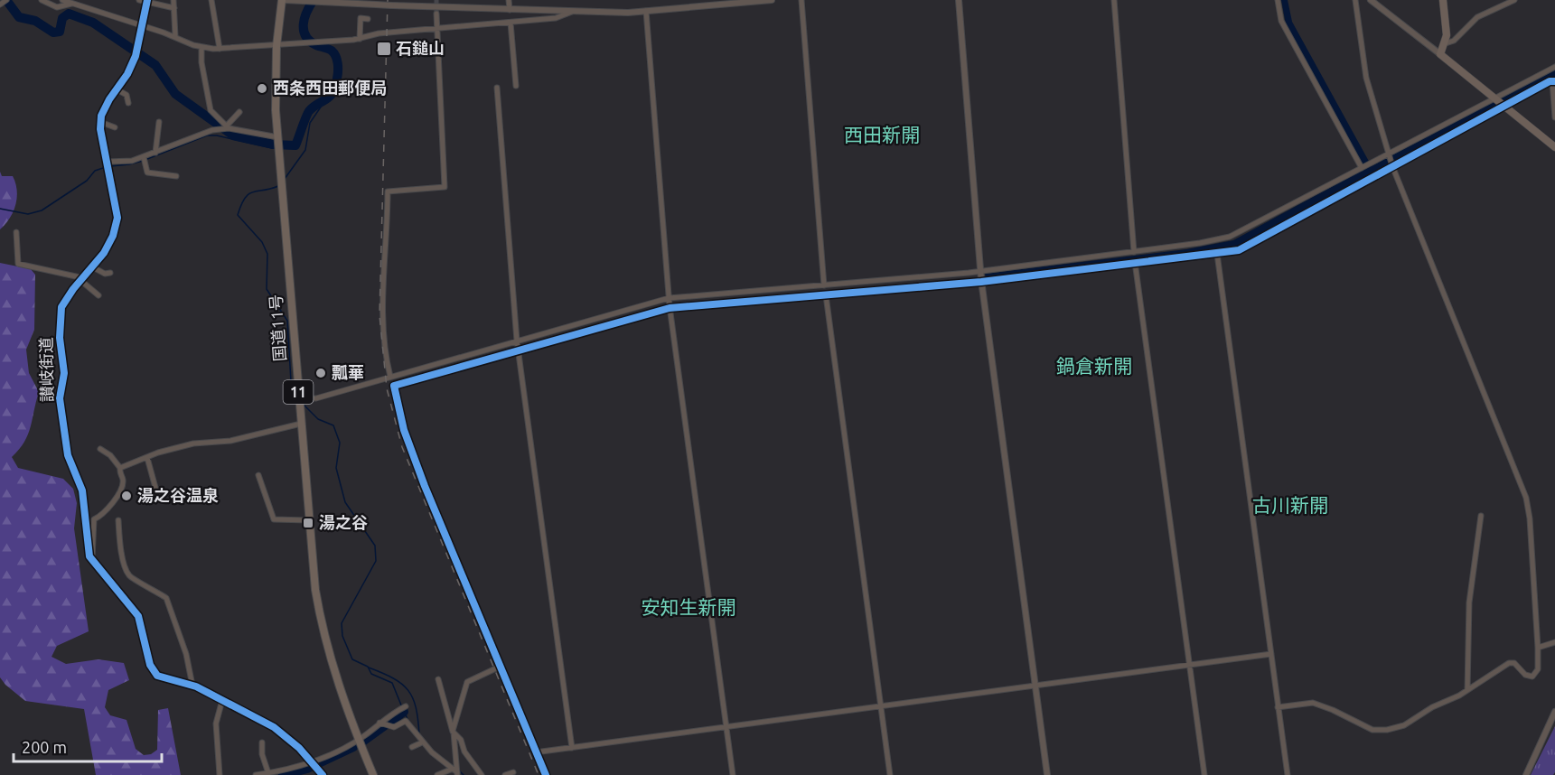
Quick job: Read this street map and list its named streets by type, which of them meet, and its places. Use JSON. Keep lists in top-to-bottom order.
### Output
{
  "streets": {
    "highway": ["国道11号", "11"],
    "street": ["讃岐街道"]
  },
  "districts": [
    "西田新開",
    "鍋倉新開",
    "古川新開",
    "安知生新開"
  ],
  "places": {
    "transit": ["石鎚山", "湯之谷"],
    "other": ["西条西田郵便局", "瓢華", "湯之谷温泉"]
  },
  "scale_bar": "200 m"
}
